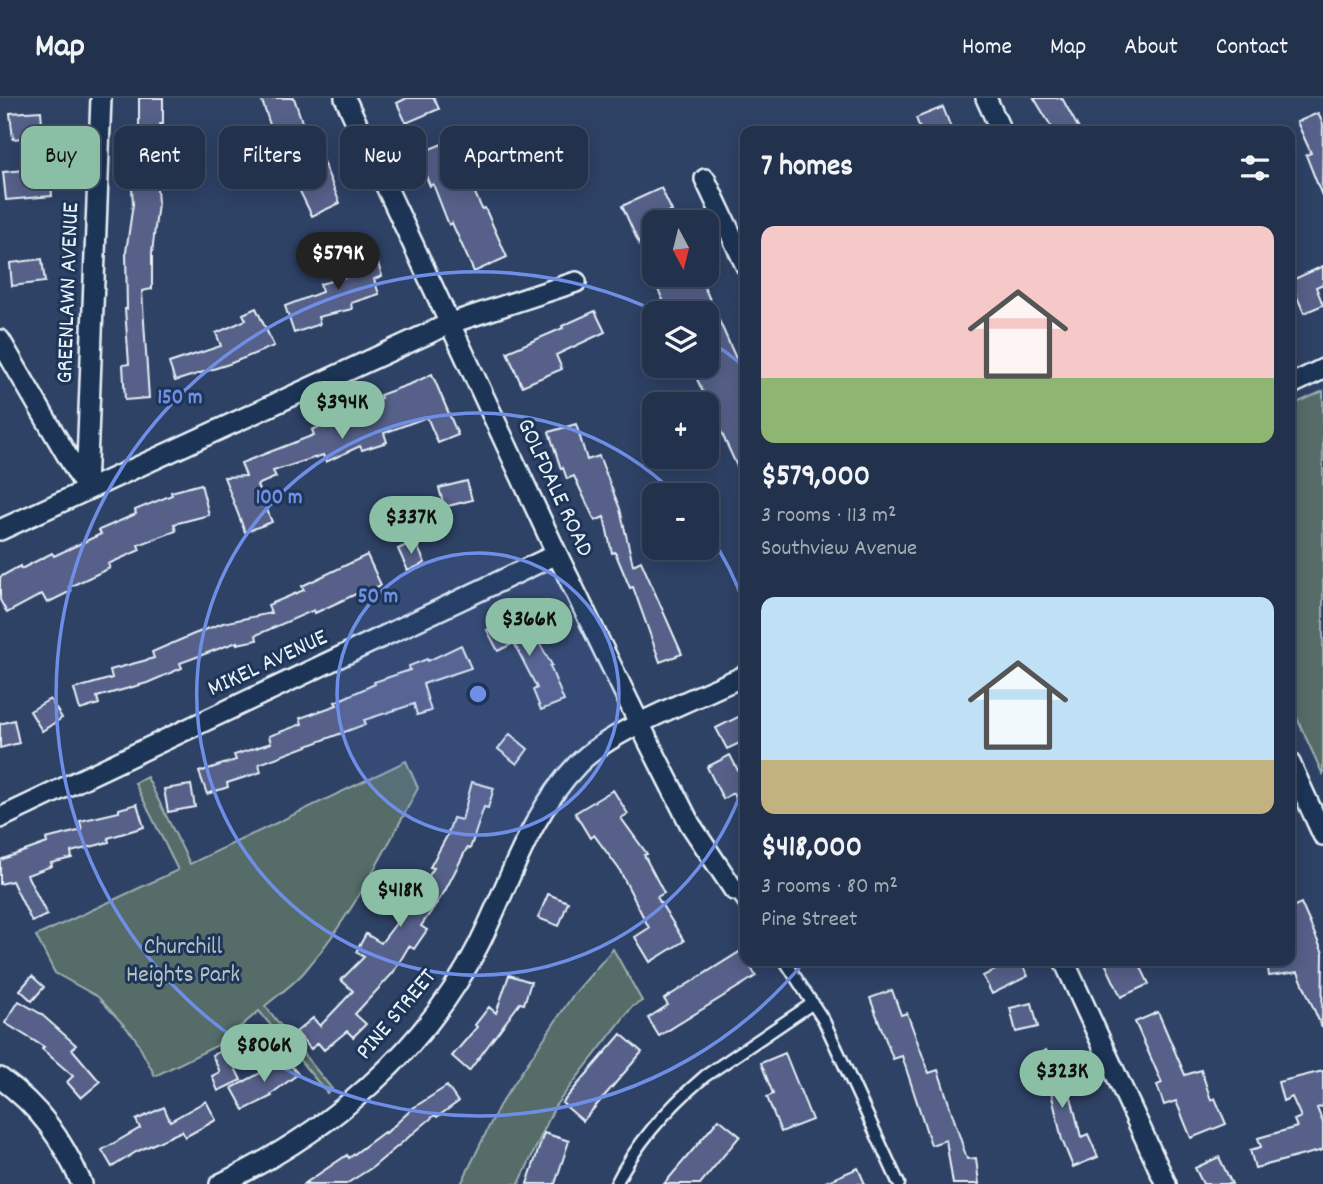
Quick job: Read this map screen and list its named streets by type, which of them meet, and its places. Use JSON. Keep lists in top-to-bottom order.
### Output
{
  "streets": {
    "street": [
      "GREENLAWN AVENUE",
      "GOLFDALE ROAD",
      "MIKEL AVENUE",
      "PINE STREET"
    ]
  },
  "crossings": [
    ["GOLFDALE ROAD", "MIKEL AVENUE"],
    ["GOLFDALE ROAD", "PINE STREET"]
  ],
  "parks": ["Churchill Heights Park"],
  "north": "bottom",
  "page": {
    "header": "Map",
    "nav": [
      "Home",
      "Map",
      "About",
      "Contact"
    ],
    "chip": [
      "Buy",
      "Rent",
      "Filters",
      "New",
      "Apartment"
    ],
    "heading": "7 homes",
    "map_buttons": ["+", "−"],
    "list": [
      {
        "name": "$579,000",
        "note": "3 rooms · 113 m² · Southview Avenue"
      },
      {
        "name": "$418,000",
        "note": "3 rooms · 80 m² · Pine Street"
      }
    ],
    "price": [
      "$579K",
      "$394K",
      "$337K",
      "$366K",
      "$418K",
      "$806K",
      "$323K"
    ]
  },
  "rings": ["150 m", "100 m", "50 m"]
}
